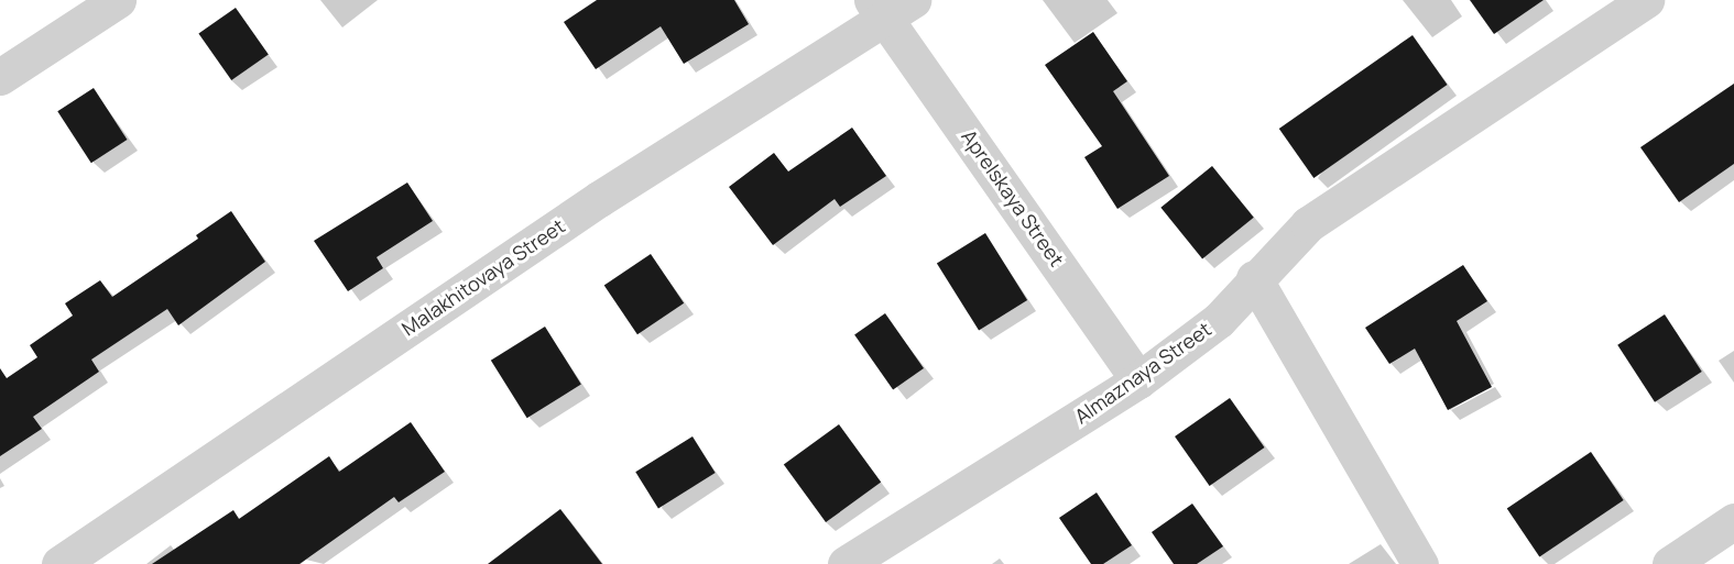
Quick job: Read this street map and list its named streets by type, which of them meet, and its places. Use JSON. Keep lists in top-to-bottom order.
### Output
{
  "streets": {
    "street": ["Aprelskaya Street", "Malakhitovaya Street", "Almaznaya Street"]
  },
  "crossings": [
    ["Aprelskaya Street", "Malakhitovaya Street"],
    ["Aprelskaya Street", "Almaznaya Street"]
  ]
}
